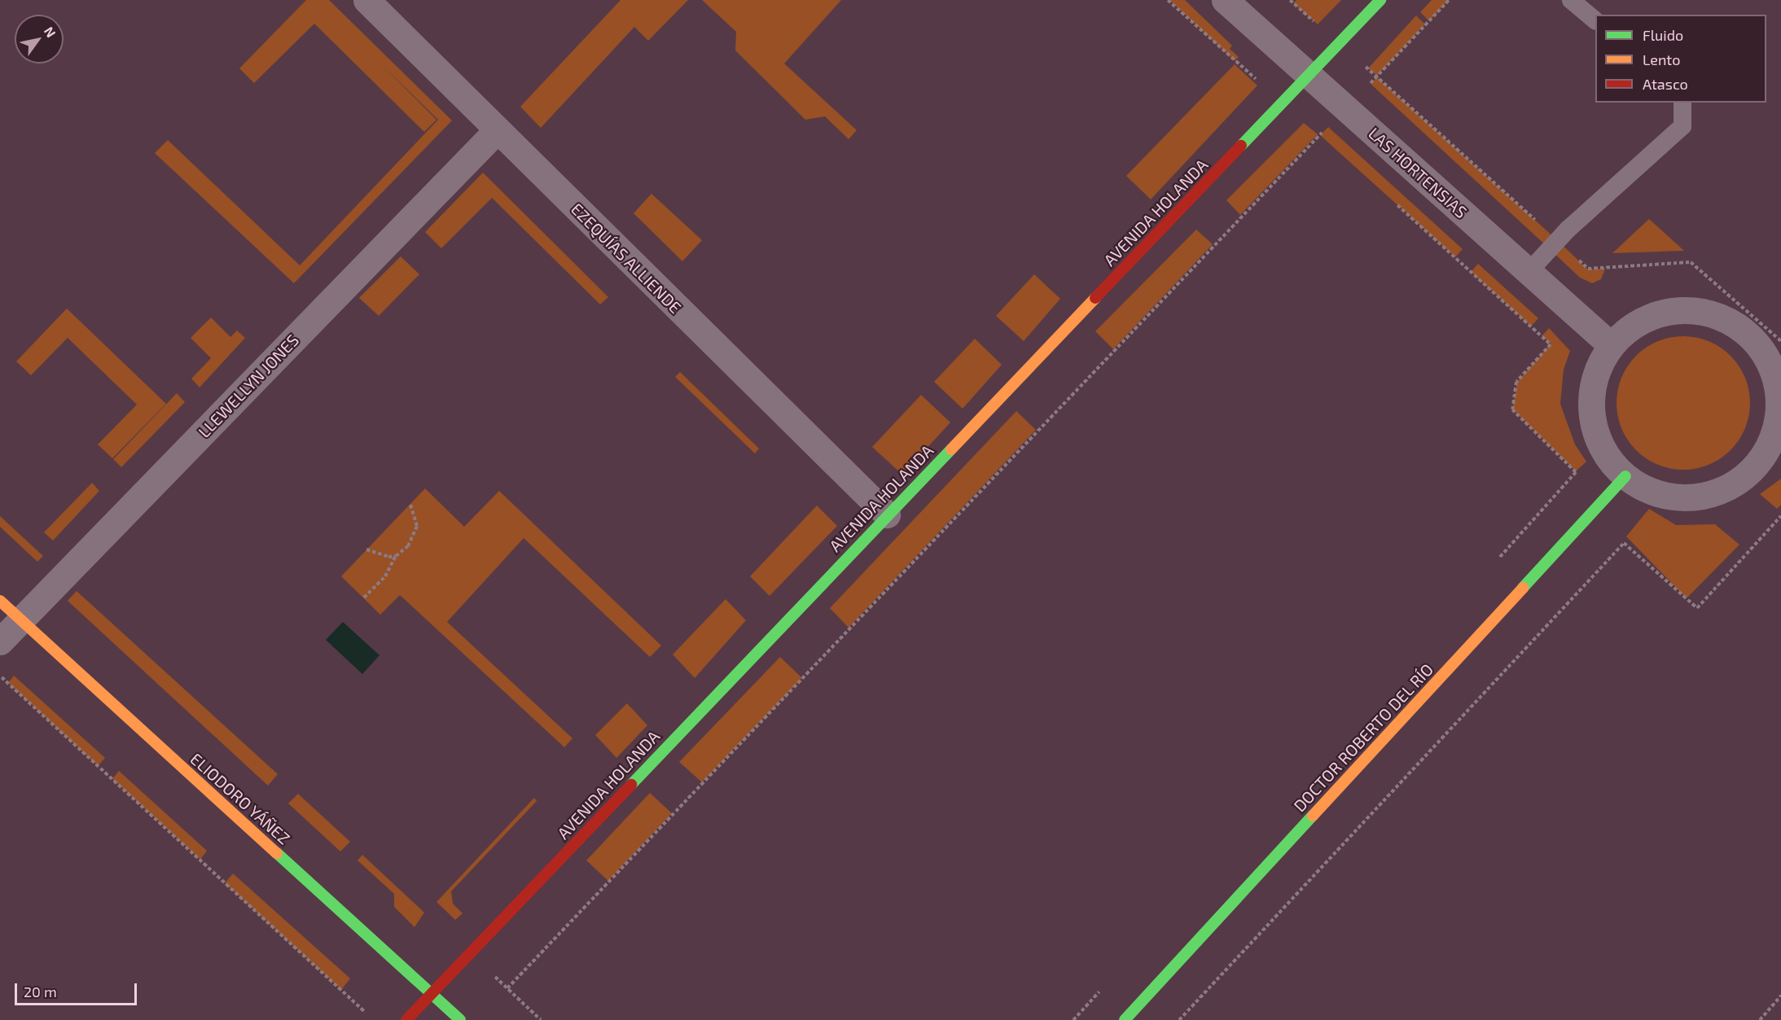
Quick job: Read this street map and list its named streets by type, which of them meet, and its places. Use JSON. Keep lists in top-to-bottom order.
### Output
{
  "streets": {
    "street": [
      "LAS HORTENSIAS",
      "AVENIDA HOLANDA",
      "EZEQUÍAS ALLIENDE",
      "LLEWELLYN JONES",
      "DOCTOR ROBERTO DEL RÍO",
      "ELIODORO YÁÑEZ"
    ]
  },
  "crossings": [
    ["LAS HORTENSIAS", "AVENIDA HOLANDA"],
    ["AVENIDA HOLANDA", "EZEQUÍAS ALLIENDE"],
    ["AVENIDA HOLANDA", "ELIODORO YÁÑEZ"],
    ["EZEQUÍAS ALLIENDE", "LLEWELLYN JONES"],
    ["LLEWELLYN JONES", "ELIODORO YÁÑEZ"]
  ],
  "legend": ["Fluido", "Lento", "Atasco"],
  "scale_bar": "20 m",
  "north": "top right"
}
